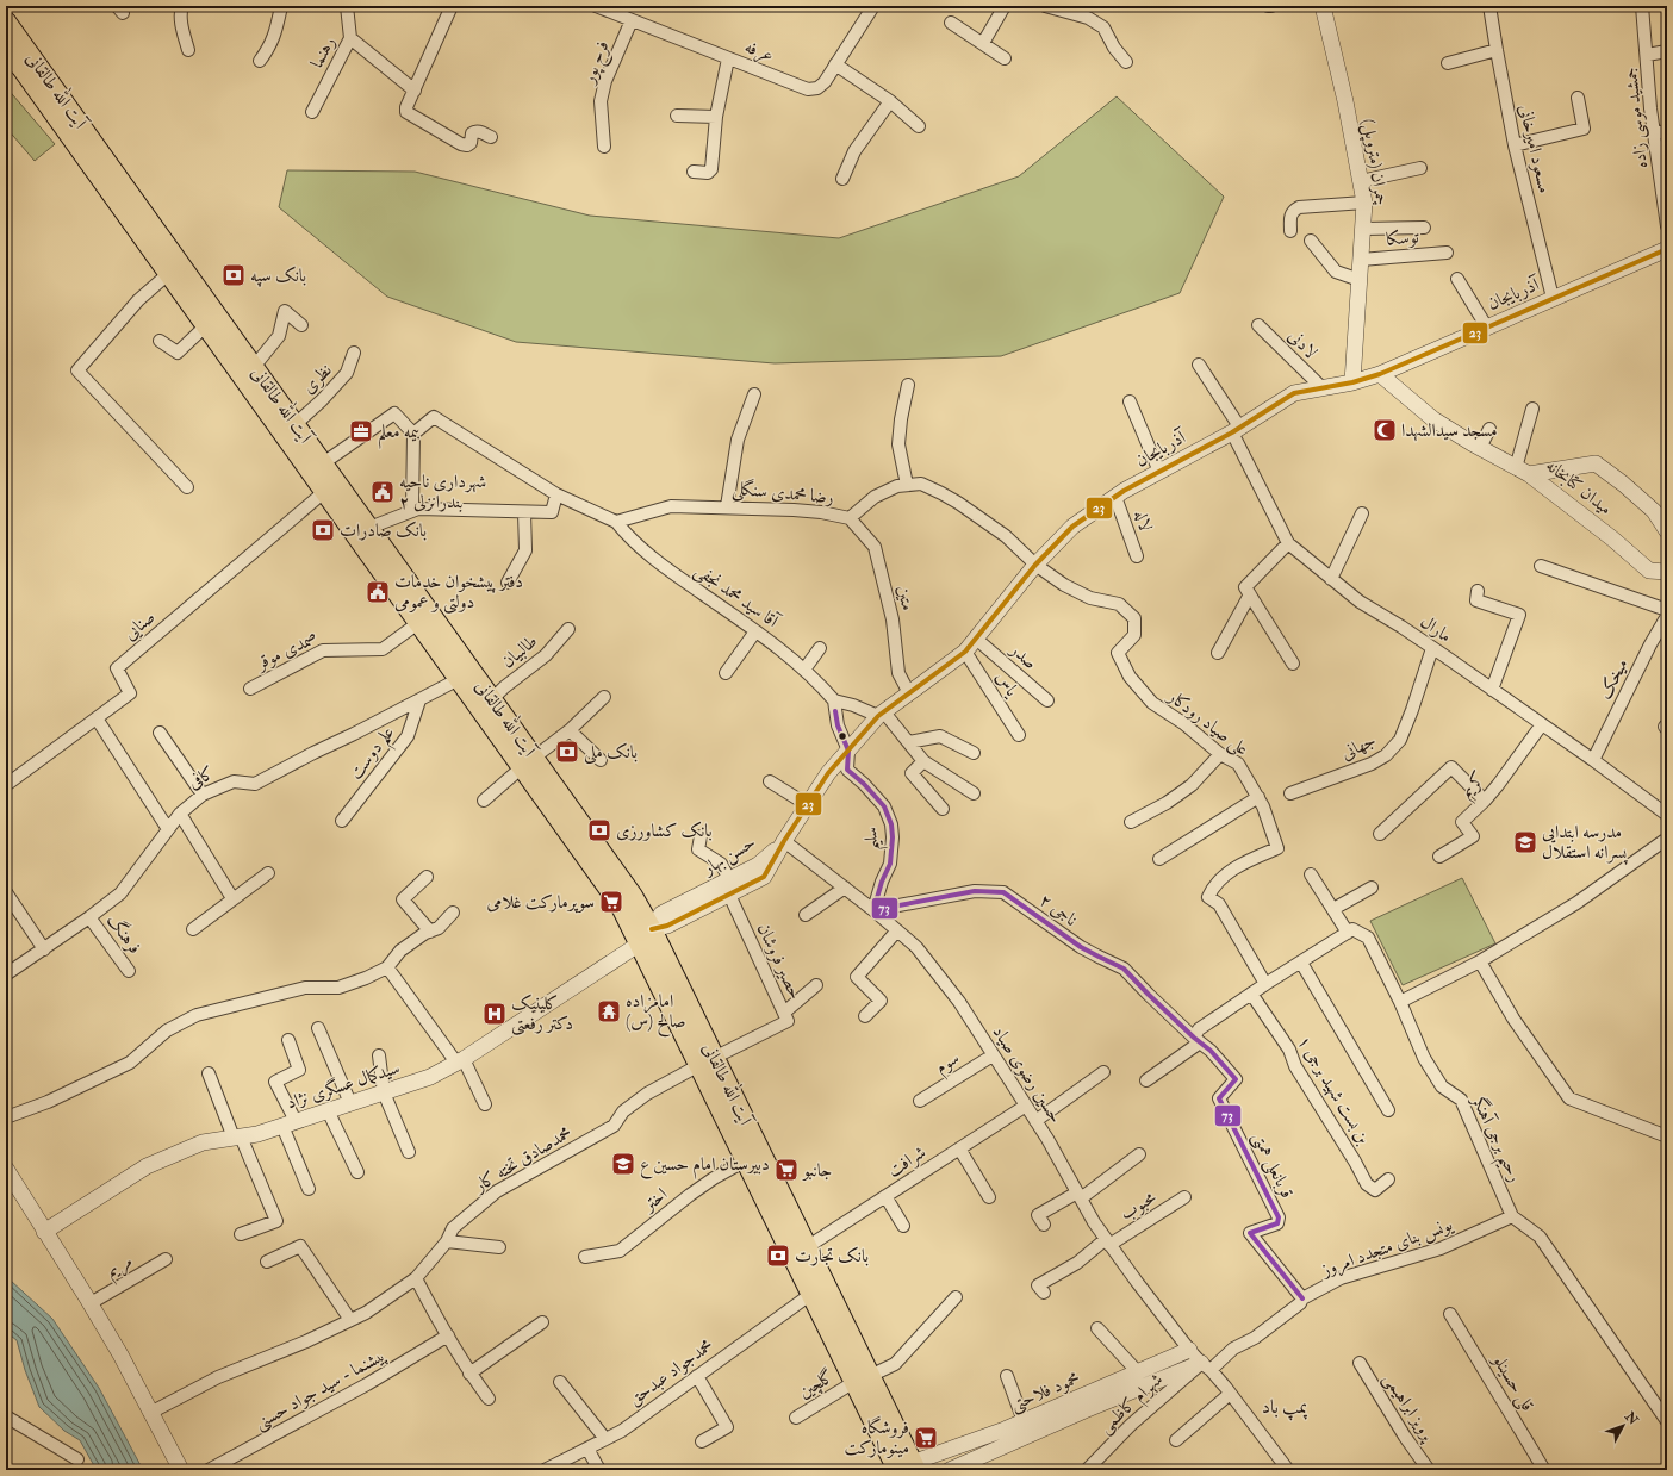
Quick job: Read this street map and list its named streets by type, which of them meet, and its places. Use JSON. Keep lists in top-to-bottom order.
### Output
{
  "streets": {
    "main road": ["آیت الله طالقانی"],
    "street": [
      "عرفه",
      "رهنما",
      "فرح پور",
      "جمشید موسی زاده",
      "مسعود امیرخانی",
      "چمران (متروپل)",
      "توسکا",
      "آذربایجان",
      "لادنی",
      "نظری",
      "میدان کتابخانه",
      "رضا محمدی سنگلی",
      "لاله",
      "آقا سید محمد نجفی",
      "متین",
      "صنایی",
      "مارال",
      "صمدی موقر",
      "طالبیان",
      "صدر",
      "میخک",
      "یاس",
      "علی صیاد رودکار",
      "جهانی",
      "علم دوست",
      "کافی",
      "کریم",
      "سلیم",
      "حسن بهار",
      "ناجی ۲",
      "فرهنگ",
      "حصیر فروشان",
      "سوم",
      "حسین رضوی صیاد",
      "سیدکمال عسگری نژاد",
      "بن بست شهید برجی ۱",
      "رحیم برجی آهنگر",
      "محمدصادق تخته کار",
      "شرافت",
      "قربانعلی همتی",
      "اختر",
      "محبوب",
      "یونس بنای متجدد امروز",
      "مریم",
      "محمدجواد عبدحق",
      "قلی حسینلو",
      "گلچین",
      "پیشنما - سید جواد حسنی",
      "محمود فلاحتی",
      "شهرام کاظمی",
      "پرویز ابراهیمی"
    ]
  },
  "crossings": [
    ["عرفه", "فرح پور"],
    ["آیت الله طالقانی", "نظری"],
    ["آیت الله طالقانی", "صنایی"],
    ["آیت الله طالقانی", "صمدی موقر"],
    ["آیت الله طالقانی", "طالبیان"],
    ["آیت الله طالقانی", "کافی"],
    ["آیت الله طالقانی", "حسن بهار"],
    ["آیت الله طالقانی", "حصیر فروشان"],
    ["آیت الله طالقانی", "سیدکمال عسگری نژاد"],
    ["آیت الله طالقانی", "محمدصادق تخته کار"],
    ["آیت الله طالقانی", "شرافت"],
    ["آیت الله طالقانی", "اختر"],
    ["آیت الله طالقانی", "محمدجواد عبدحق"],
    ["آیت الله طالقانی", "گلچین"],
    ["آیت الله طالقانی", "محمود فلاحتی"],
    ["مسعود امیرخانی", "آذربایجان"],
    ["چمران (متروپل)", "توسکا"],
    ["چمران (متروپل)", "آذربایجان"],
    ["آذربایجان", "لادنی"],
    ["آذربایجان", "رضا محمدی سنگلی"],
    ["آذربایجان", "لاله"],
    ["آذربایجان", "متین"],
    ["آذربایجان", "مارال"],
    ["آذربایجان", "صدر"],
    ["آذربایجان", "یاس"],
    ["آذربایجان", "علی صیاد رودکار"],
    ["آذربایجان", "سلیم"],
    ["آذربایجان", "حسن بهار"],
    ["آذربایجان", "حسین رضوی صیاد"],
    ["رضا محمدی سنگلی", "آقا سید محمد نجفی"],
    ["رضا محمدی سنگلی", "متین"],
    ["رضا محمدی سنگلی", "علی صیاد رودکار"],
    ["آقا سید محمد نجفی", "سلیم"],
    ["مارال", "میخک"],
    ["مارال", "جهانی"],
    ["مارال", "کریم"],
    ["علم دوست", "کافی"],
    ["کافی", "فرهنگ"],
    ["سلیم", "ناجی ۲"],
    ["سلیم", "حسین رضوی صیاد"],
    ["حسن بهار", "حصیر فروشان"],
    ["حسن بهار", "حسین رضوی صیاد"],
    ["حسن بهار", "سیدکمال عسگری نژاد"],
    ["ناجی ۲", "حسین رضوی صیاد"],
    ["ناجی ۲", "قربانعلی همتی"],
    ["حصیر فروشان", "محمدصادق تخته کار"],
    ["سوم", "حسین رضوی صیاد"],
    ["حسین رضوی صیاد", "شرافت"],
    ["حسین رضوی صیاد", "محبوب"],
    ["حسین رضوی صیاد", "یونس بنای متجدد امروز"],
    ["حسین رضوی صیاد", "محمود فلاحتی"],
    ["حسین رضوی صیاد", "شهرام کاظمی"],
    ["رحیم برجی آهنگر", "یونس بنای متجدد امروز"],
    ["قربانعلی همتی", "یونس بنای متجدد امروز"],
    ["یونس بنای متجدد امروز", "محمود فلاحتی"],
    ["یونس بنای متجدد امروز", "شهرام کاظمی"],
    ["محمود فلاحتی", "شهرام کاظمی"]
  ],
  "districts": ["پمپ باد"],
  "places": {
    "bank": [
      "بانک سپه",
      "بانک صادرات",
      "بانک ملی",
      "بانک کشاورزی",
      "بانک تجارت"
    ],
    "mosque": ["مسجد سیدالشهدا"],
    "office": ["بیمه معلم"],
    "public building": ["شهرداری ناحیه ۲ بندرانزلی", "دفتر پیشخوان خدمات دولتی و عمومی"],
    "school or university": ["مدرسه ابتدایی پسرانه استقلال", "دبیرستان امام حسین ع"],
    "supermarket": ["سوپرمارکت غلامی", "جانبو", "فروشگاه مینومارکت"],
    "temple": ["امامزاده صالح (س)"],
    "hospital": ["کلینیک دکتر رفعتی"]
  },
  "lines": ["transit line 23", "transit line 73"],
  "north": "top right"
}
